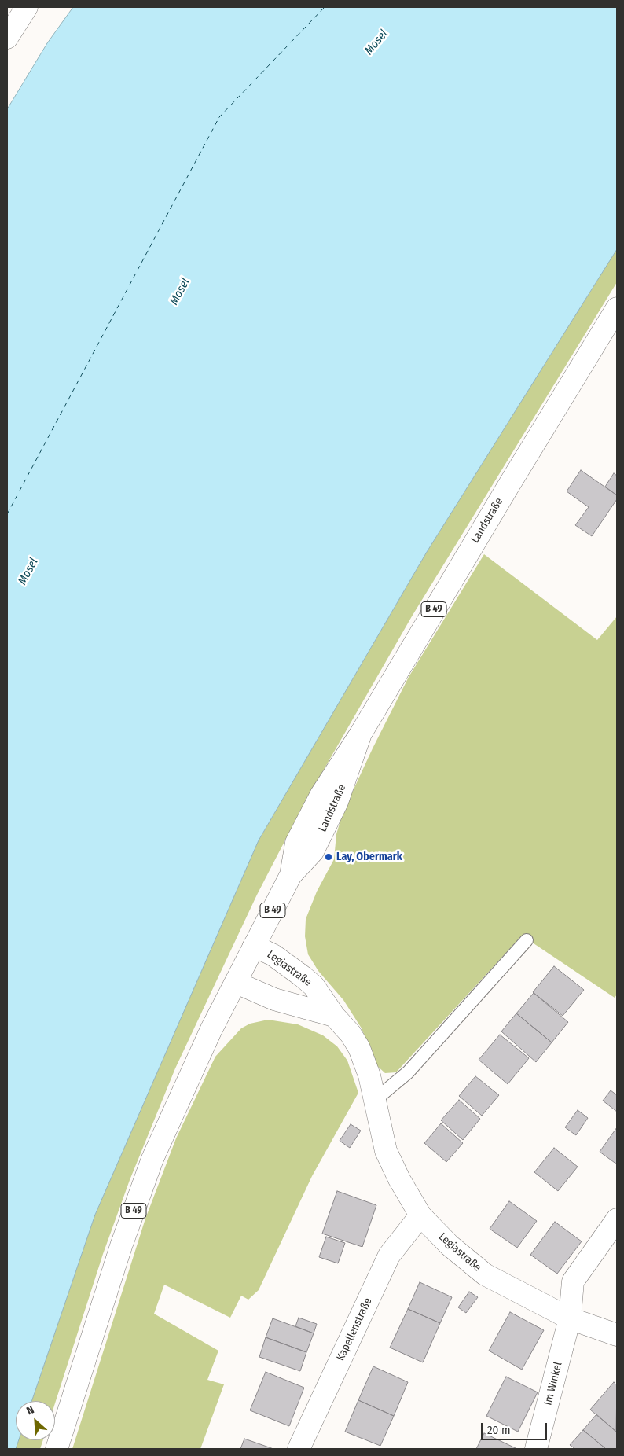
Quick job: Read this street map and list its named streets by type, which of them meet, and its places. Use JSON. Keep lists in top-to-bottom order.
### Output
{
  "streets": {
    "main road": [
      "Landstraße",
      "B 49",
      "Legiastraße",
      "Kapellenstraße",
      "Im Winkel"
    ]
  },
  "crossings": [
    ["Landstraße", "B 49"],
    ["Landstraße", "Legiastraße"],
    ["Legiastraße", "Kapellenstraße"],
    ["Legiastraße", "Im Winkel"]
  ],
  "water": ["Mosel"],
  "places": ["Lay, Obermark"],
  "scale_bar": "20 m",
  "north": "top left"
}
